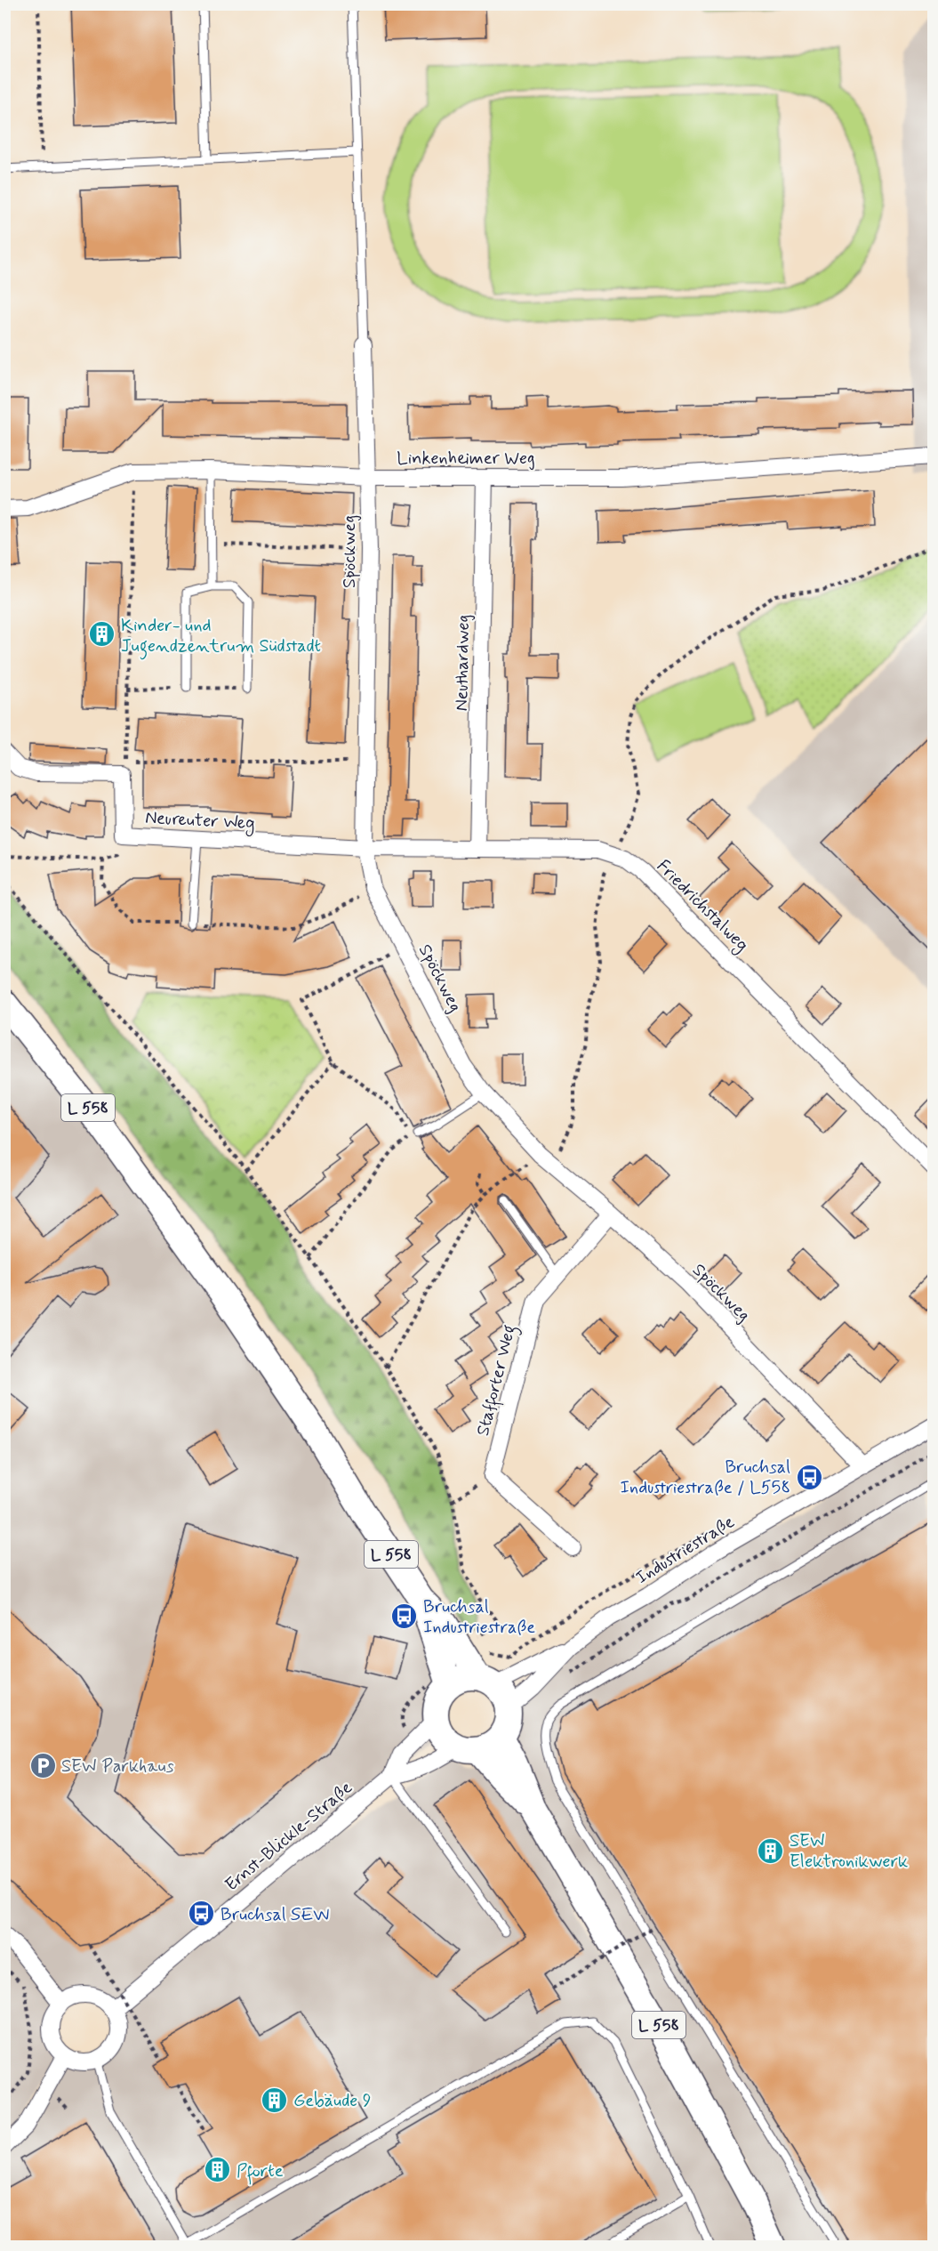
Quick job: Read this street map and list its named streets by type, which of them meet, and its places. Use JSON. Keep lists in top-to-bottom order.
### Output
{
  "streets": {
    "main road": ["L 558"],
    "street": [
      "Linkenheimer Weg",
      "Spöckweg",
      "Neuthardweg",
      "Neureuter Weg",
      "Friedrichstalweg",
      "Stafforter Weg",
      "Industriestraße",
      "Ernst-Blickle-Straße"
    ]
  },
  "crossings": [
    ["Linkenheimer Weg", "Spöckweg"],
    ["Linkenheimer Weg", "Neuthardweg"],
    ["Spöckweg", "Neureuter Weg"],
    ["Spöckweg", "Friedrichstalweg"],
    ["Spöckweg", "Stafforter Weg"],
    ["Spöckweg", "Industriestraße"],
    ["Neuthardweg", "Friedrichstalweg"],
    ["Neureuter Weg", "Friedrichstalweg"],
    ["L 558", "Industriestraße"],
    ["L 558", "Ernst-Blickle-Straße"],
    ["Industriestraße", "Ernst-Blickle-Straße"]
  ],
  "places": {
    "building": [
      "Kinder- und Jugendzentrum Südstadt",
      "SEW Elektronikwerk",
      "Gebäude 9",
      "Pforte"
    ],
    "bus stop": ["Bruchsal Industriestraße / L558", "Bruchsal Industriestraße", "Bruchsal SEW"],
    "parking": ["SEW Parkhaus"]
  }
}
